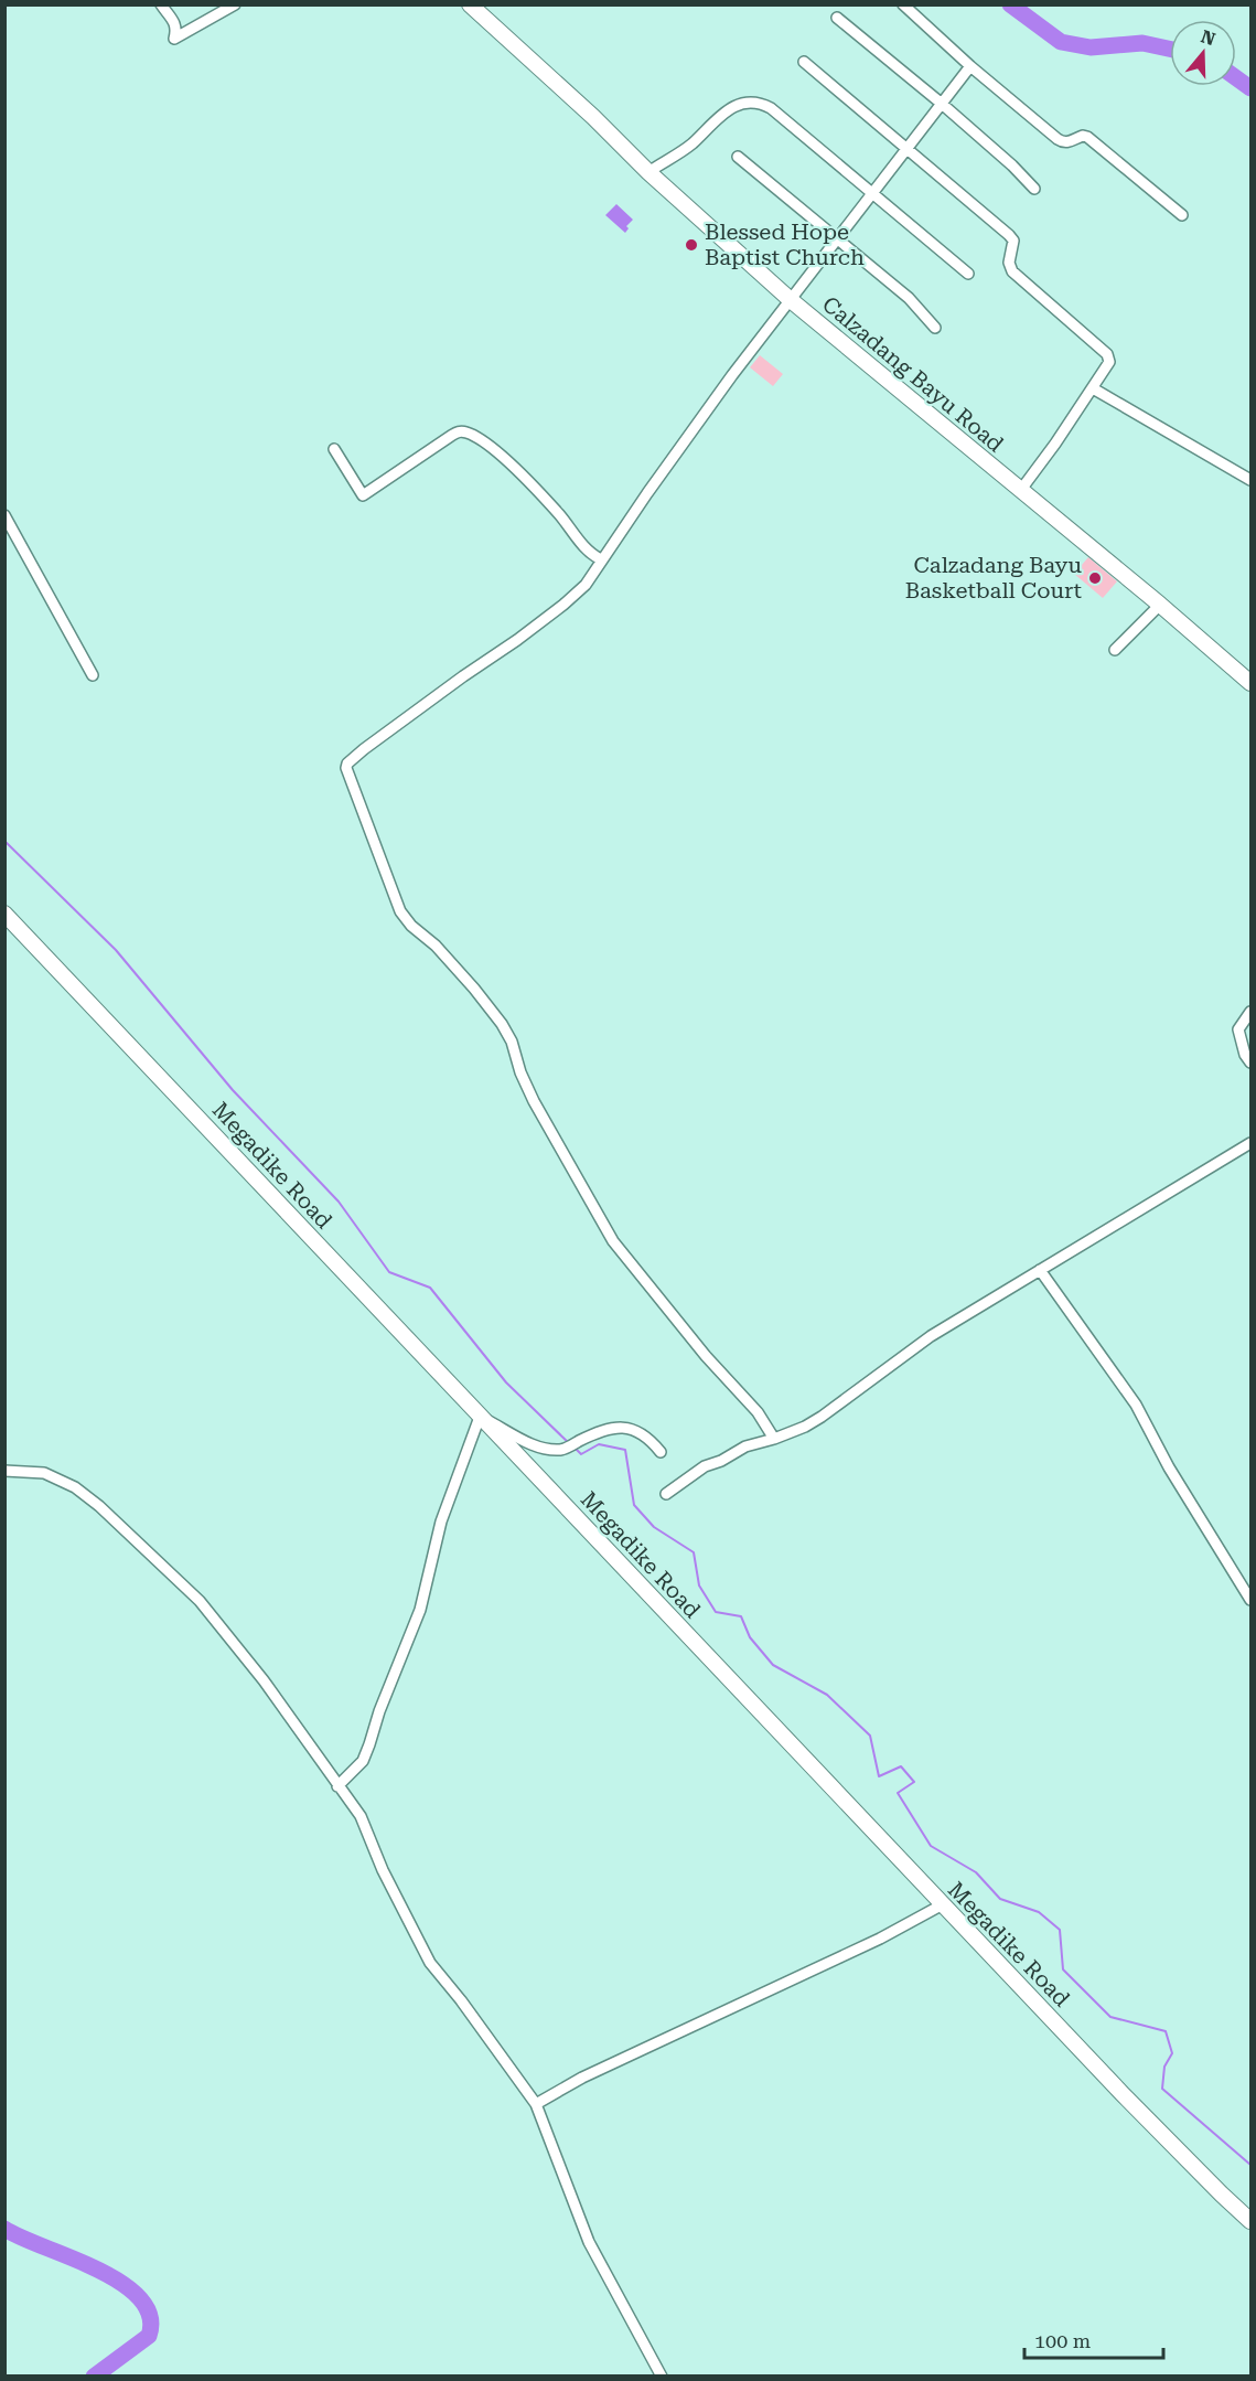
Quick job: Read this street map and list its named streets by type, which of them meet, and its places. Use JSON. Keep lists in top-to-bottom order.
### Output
{
  "streets": {
    "main road": ["Calzadang Bayu Road", "Megadike Road"]
  },
  "places": ["Blessed Hope Baptist Church", "Calzadang Bayu Basketball Court"],
  "scale_bar": "100 m",
  "north": "top"
}
